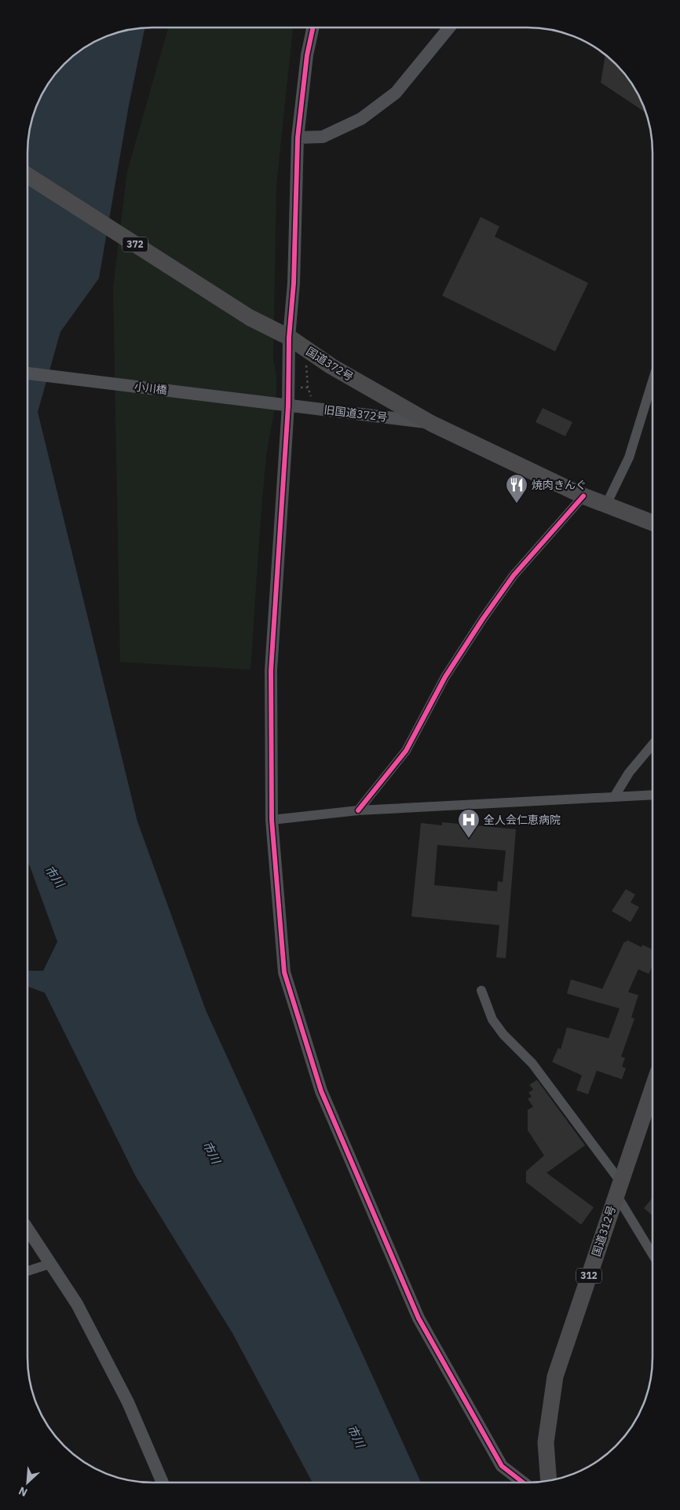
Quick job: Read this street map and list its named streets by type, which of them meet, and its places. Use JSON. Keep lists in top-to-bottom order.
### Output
{
  "streets": {
    "highway": [
      "372",
      "国道372号",
      "国道312号",
      "312"
    ],
    "street": ["小川橋", "旧国道372号"]
  },
  "crossings": [
    ["国道372号", "旧国道372号"],
    ["小川橋", "旧国道372号"]
  ],
  "water": ["市川"],
  "places": {
    "restaurant": ["焼肉きんぐ"],
    "hospital": ["全人会仁恵病院"]
  },
  "north": "bottom left"
}
